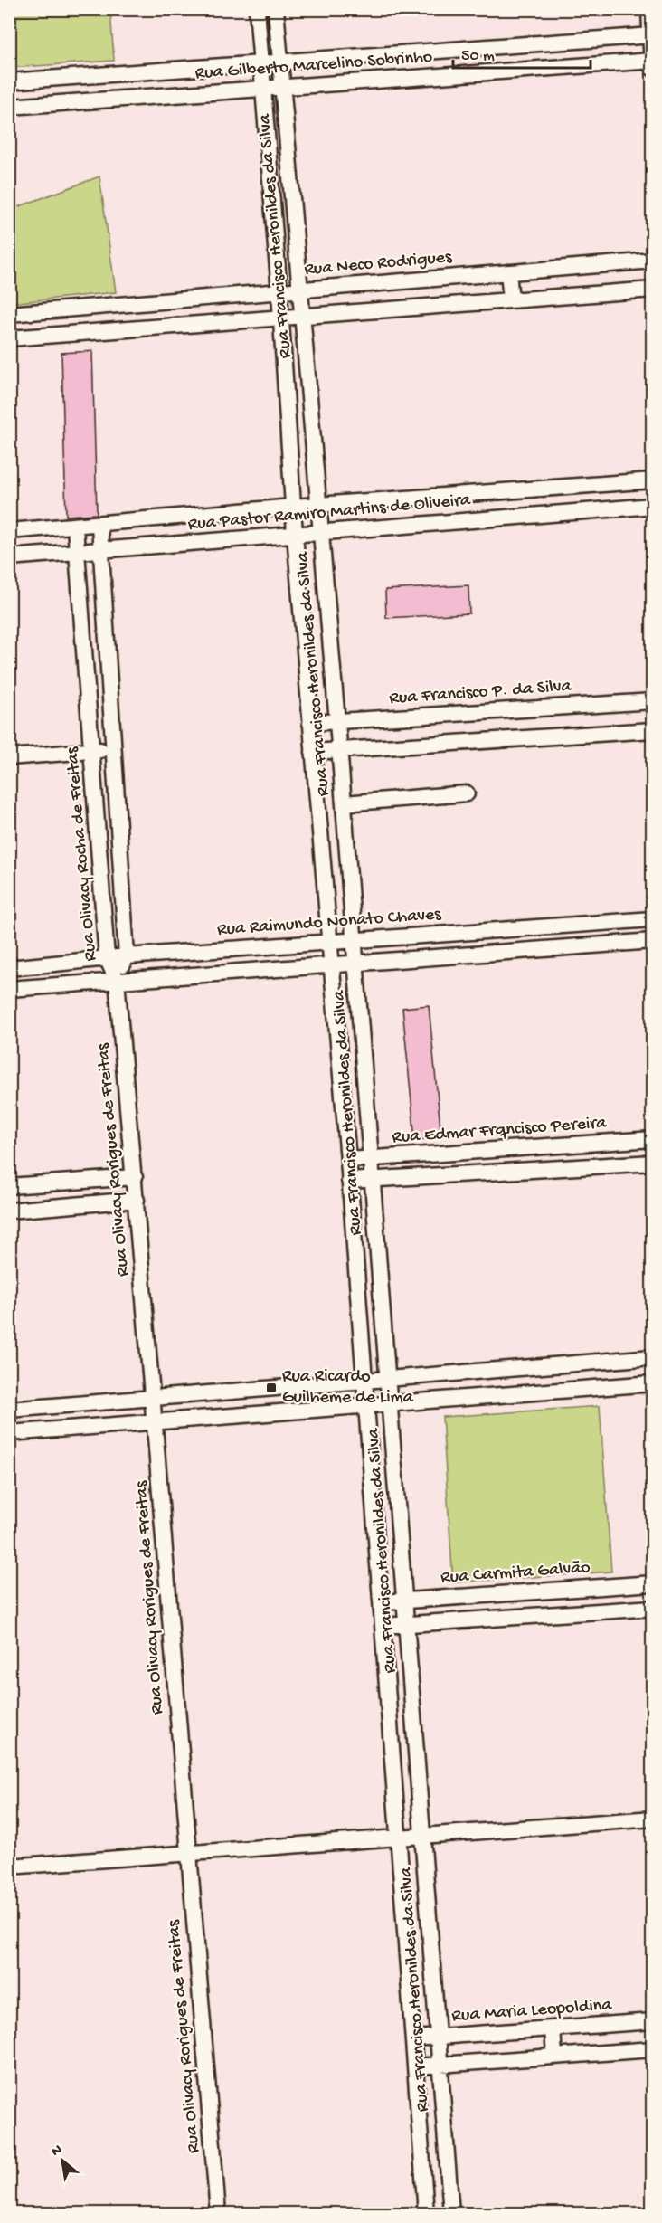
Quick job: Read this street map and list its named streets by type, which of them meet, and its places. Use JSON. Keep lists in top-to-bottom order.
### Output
{
  "streets": {
    "street": [
      "Rua Gilberto Marcelino Sobrinho",
      "Rua Francisco Heronildes da Silva",
      "Rua Neco Rodrigues",
      "Rua Pastor Ramiro Martins de Oliveira",
      "Rua Francisco P. da Silva",
      "Rua Olivacy Rocha de Freitas",
      "Rua Raimundo Nonato Chaves",
      "Rua Edmar Frqncisco Pereira",
      "Rua Olivacy Rorigues de Freitas",
      "Rua Carmita Galvão",
      "Rua Maria Leopoldina"
    ]
  },
  "crossings": [
    ["Rua Gilberto Marcelino Sobrinho", "Rua Francisco Heronildes da Silva"],
    ["Rua Francisco Heronildes da Silva", "Rua Neco Rodrigues"],
    ["Rua Francisco Heronildes da Silva", "Rua Pastor Ramiro Martins de Oliveira"],
    ["Rua Francisco Heronildes da Silva", "Rua Francisco P. da Silva"],
    ["Rua Francisco Heronildes da Silva", "Rua Raimundo Nonato Chaves"],
    ["Rua Francisco Heronildes da Silva", "Rua Edmar Frqncisco Pereira"],
    ["Rua Francisco Heronildes da Silva", "Rua Carmita Galvão"],
    ["Rua Francisco Heronildes da Silva", "Rua Maria Leopoldina"],
    ["Rua Pastor Ramiro Martins de Oliveira", "Rua Olivacy Rocha de Freitas"],
    ["Rua Olivacy Rocha de Freitas", "Rua Raimundo Nonato Chaves"],
    ["Rua Olivacy Rocha de Freitas", "Rua Olivacy Rorigues de Freitas"]
  ],
  "places": {
    "transit": ["Rua Ricardo Guilheme de Lima"]
  },
  "scale_bar": "50 m",
  "north": "top left"
}
